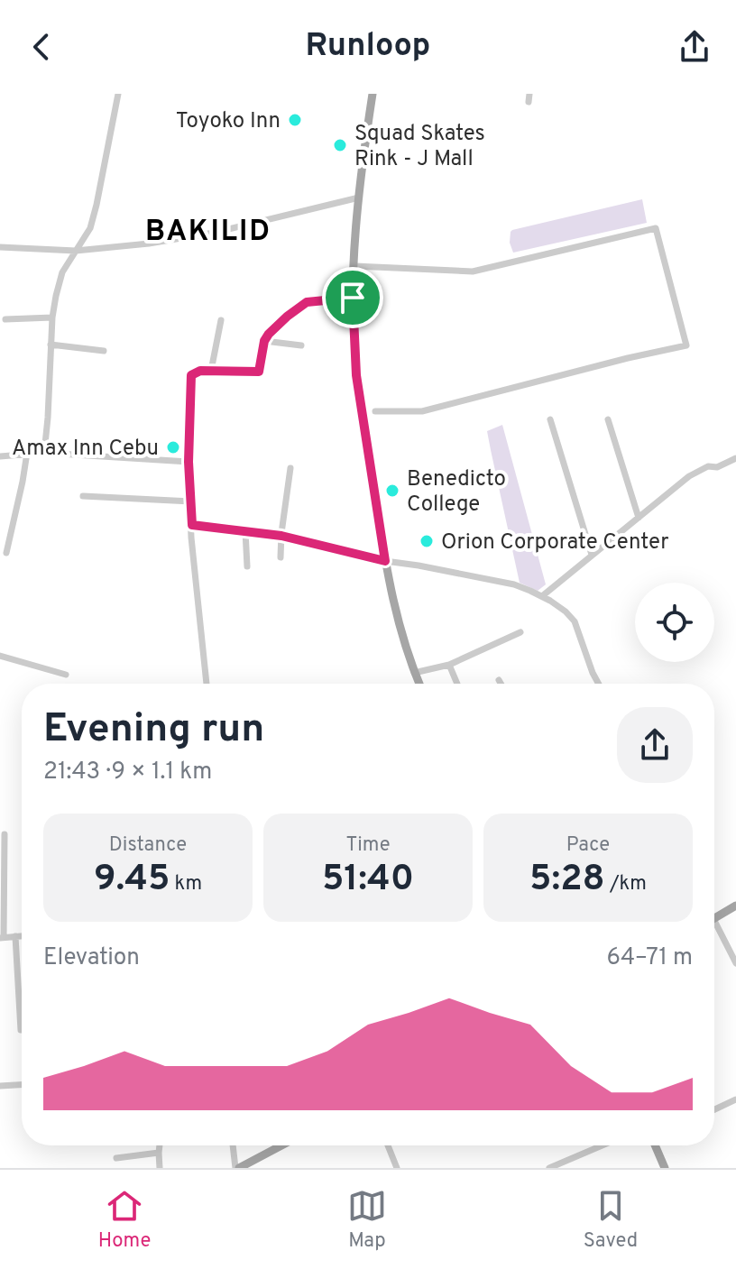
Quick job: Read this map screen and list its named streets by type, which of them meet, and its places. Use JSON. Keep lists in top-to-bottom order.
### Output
{
  "districts": ["BAKILID"],
  "places": [
    "Toyoko Inn",
    "Squad Skates Rink - J Mall",
    "Amax Inn Cebu",
    "Benedicto College",
    "Orion Corporate Center"
  ],
  "page": {
    "header": "Runloop",
    "heading": ["Evening run", "21:43 · 9 × 1.1 km"],
    "stats": [
      ["Distance", "9.45 km"],
      ["Time", "51:40"],
      ["Pace", "5:28 /km"]
    ],
    "chart": ["Elevation", "64–71 m"],
    "tabs": ["Home", "Map", "Saved"]
  }
}
